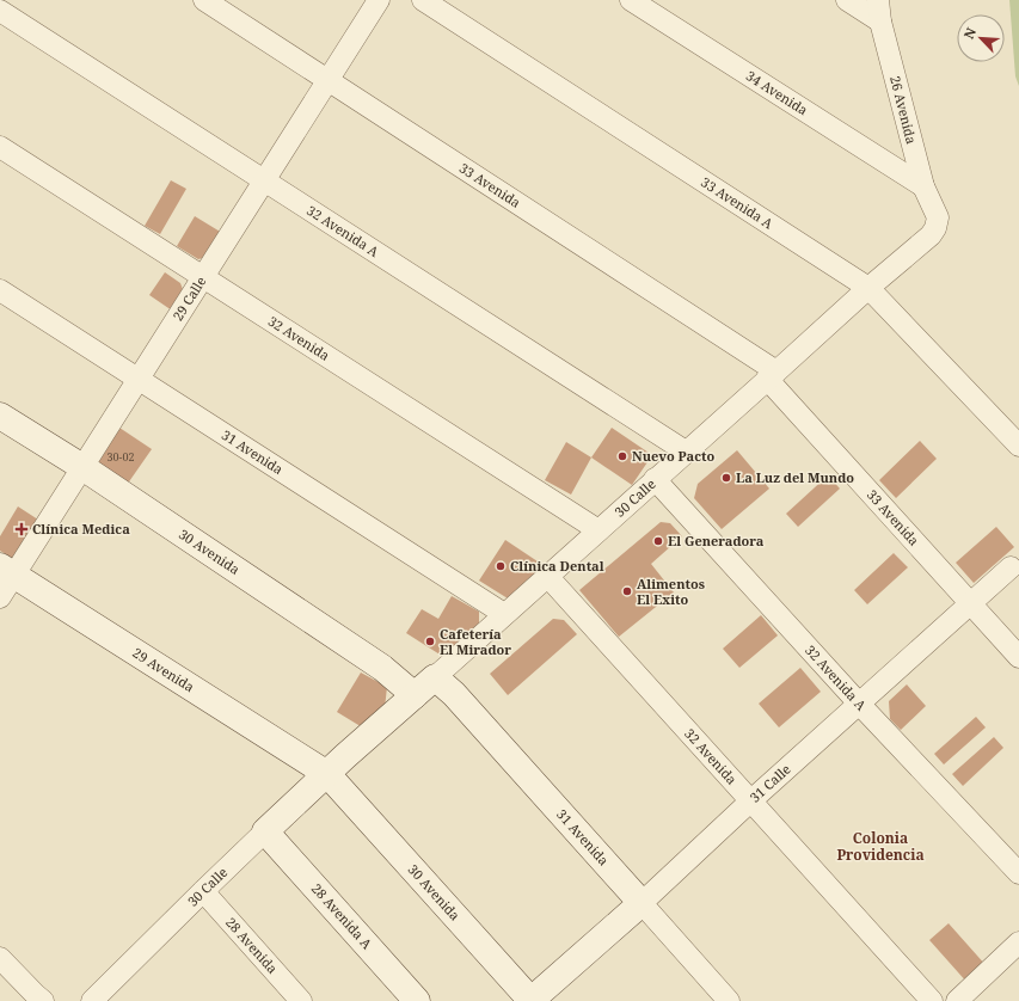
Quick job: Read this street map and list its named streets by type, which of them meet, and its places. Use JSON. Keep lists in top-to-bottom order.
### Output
{
  "streets": {
    "street": [
      "34 Avenida",
      "26 Avenida",
      "33 Avenida",
      "33 Avenida A",
      "32 Avenida A",
      "29 Calle",
      "32 Avenida",
      "31 Avenida",
      "30 Calle",
      "30 Avenida",
      "29 Avenida",
      "31 Calle",
      "28 Avenida A",
      "28 Avenida"
    ]
  },
  "crossings": [
    ["34 Avenida", "26 Avenida"],
    ["26 Avenida", "30 Calle"],
    ["33 Avenida", "29 Calle"],
    ["33 Avenida", "30 Calle"],
    ["33 Avenida", "31 Calle"],
    ["33 Avenida A", "30 Calle"],
    ["32 Avenida A", "29 Calle"],
    ["32 Avenida A", "30 Calle"],
    ["32 Avenida A", "31 Calle"],
    ["29 Calle", "32 Avenida"],
    ["29 Calle", "31 Avenida"],
    ["29 Calle", "30 Avenida"],
    ["29 Calle", "29 Avenida"],
    ["32 Avenida", "30 Calle"],
    ["32 Avenida", "31 Calle"],
    ["31 Avenida", "30 Calle"],
    ["31 Avenida", "31 Calle"],
    ["30 Calle", "30 Avenida"],
    ["30 Calle", "29 Avenida"],
    ["30 Calle", "28 Avenida A"],
    ["30 Calle", "28 Avenida"],
    ["30 Avenida", "29 Avenida"],
    ["30 Avenida", "31 Calle"]
  ],
  "districts": ["Colonia Providencia"],
  "places": {
    "other": [
      "Nuevo Pacto",
      "La Luz del Mundo",
      "El Generadora",
      "Clínica Dental",
      "Alimentos El Exito",
      "Cafetería El Mirador"
    ],
    "health": ["Clínica Medica"]
  },
  "house_numbers": ["30-02"],
  "north": "top left"
}
